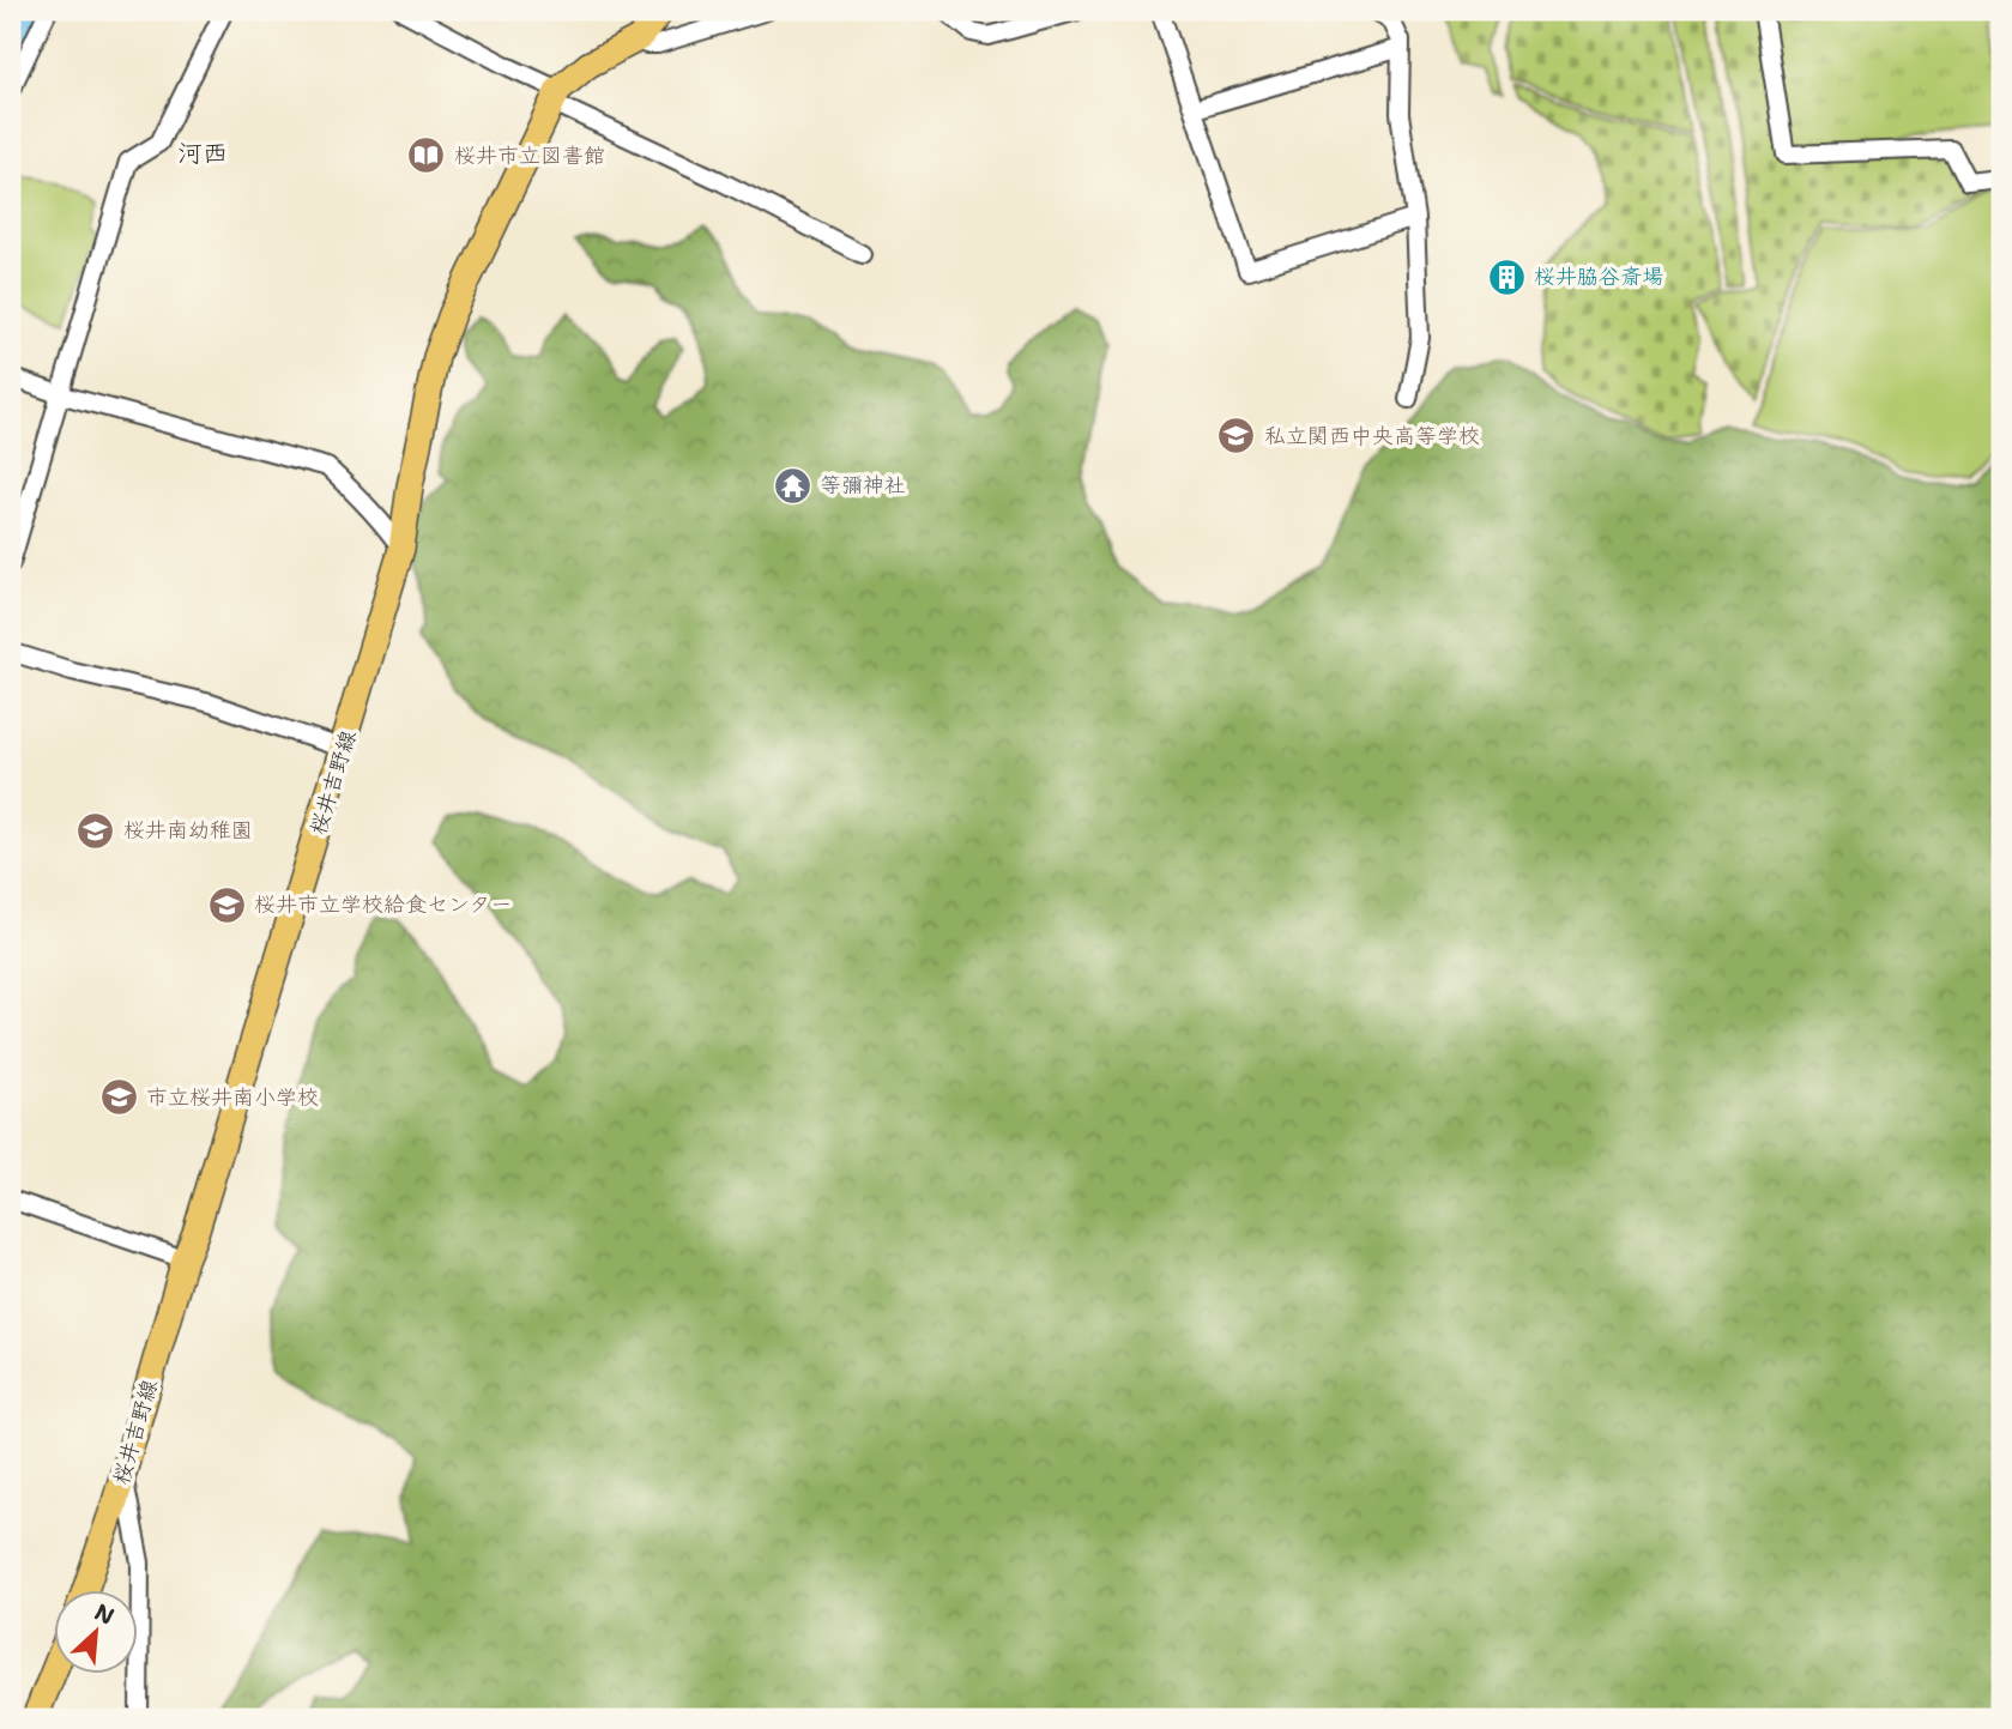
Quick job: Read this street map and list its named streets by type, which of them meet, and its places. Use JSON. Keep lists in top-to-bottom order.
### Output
{
  "streets": {
    "main road": ["桜井吉野線"]
  },
  "districts": ["河西"],
  "places": {
    "library": ["桜井市立図書館"],
    "building": ["桜井脇谷斎場"],
    "school or university": [
      "私立関西中央高等学校",
      "桜井南幼稚園",
      "桜井市立学校給食センター",
      "市立桜井南小学校"
    ],
    "temple": ["等彌神社"]
  },
  "north": "top right"
}
